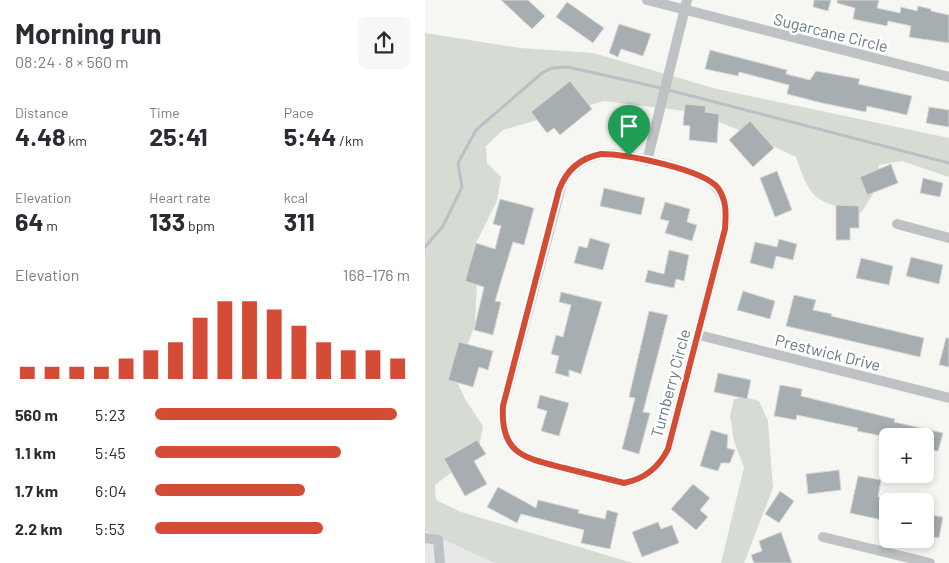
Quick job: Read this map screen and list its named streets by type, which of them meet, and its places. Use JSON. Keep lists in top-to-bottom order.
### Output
{
  "streets": {
    "street": ["Sugarcane Circle", "Prestwick Drive", "Turnberry Circle"]
  },
  "crossings": [
    ["Prestwick Drive", "Turnberry Circle"]
  ],
  "page": {
    "heading": ["Morning run", "08:24 · 8 × 560 m"],
    "stats": [
      ["Distance", "4.48 km"],
      ["Time", "25:41"],
      ["Pace", "5:44 /km"],
      ["Elevation", "64 m"],
      ["Heart rate", "133 bpm"],
      ["kcal", "311"]
    ],
    "chart": ["Elevation", "168–176 m"],
    "list": [
      {
        "name": "560 m",
        "note": "5:23"
      },
      {
        "name": "1.1 km",
        "note": "5:45"
      },
      {
        "name": "1.7 km",
        "note": "6:04"
      },
      {
        "name": "2.2 km",
        "note": "5:53"
      }
    ],
    "map_buttons": ["+", "−"]
  }
}
